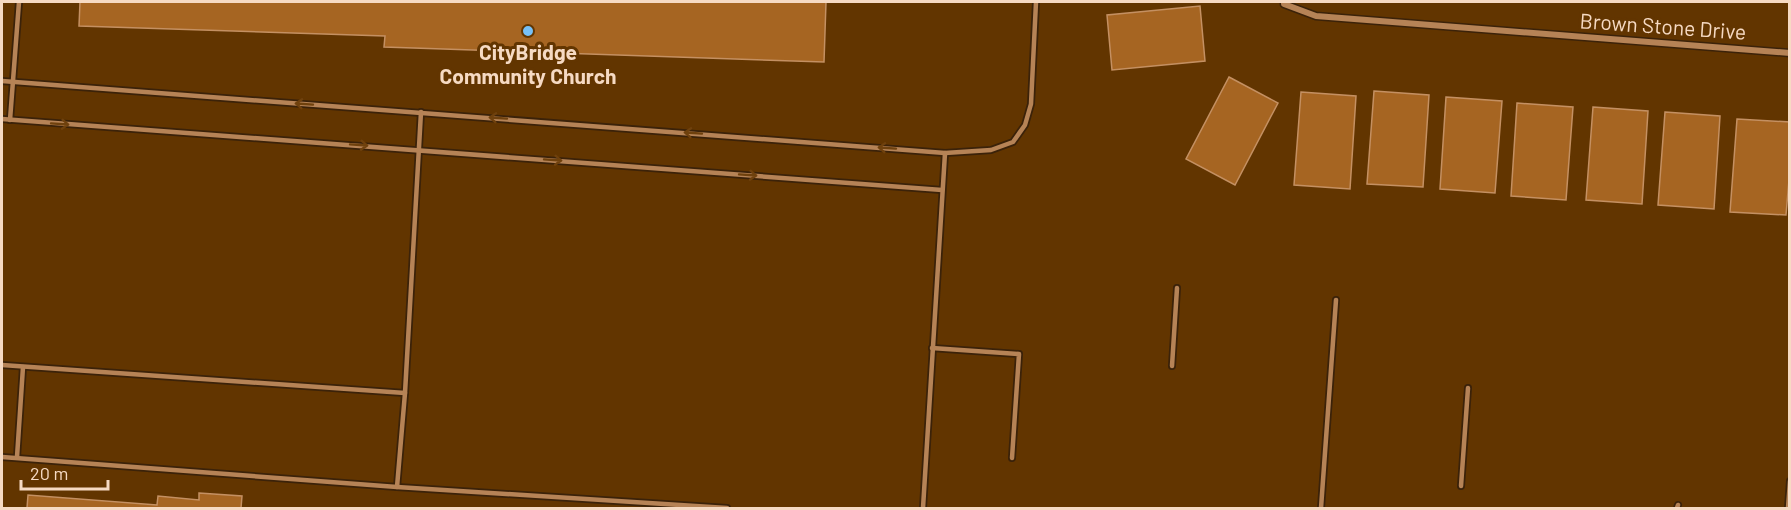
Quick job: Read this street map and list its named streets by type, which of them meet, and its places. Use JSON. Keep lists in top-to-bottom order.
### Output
{
  "streets": {
    "street": ["Brown Stone Drive"]
  },
  "places": ["CityBridge Community Church"],
  "scale_bar": "20 m"
}
